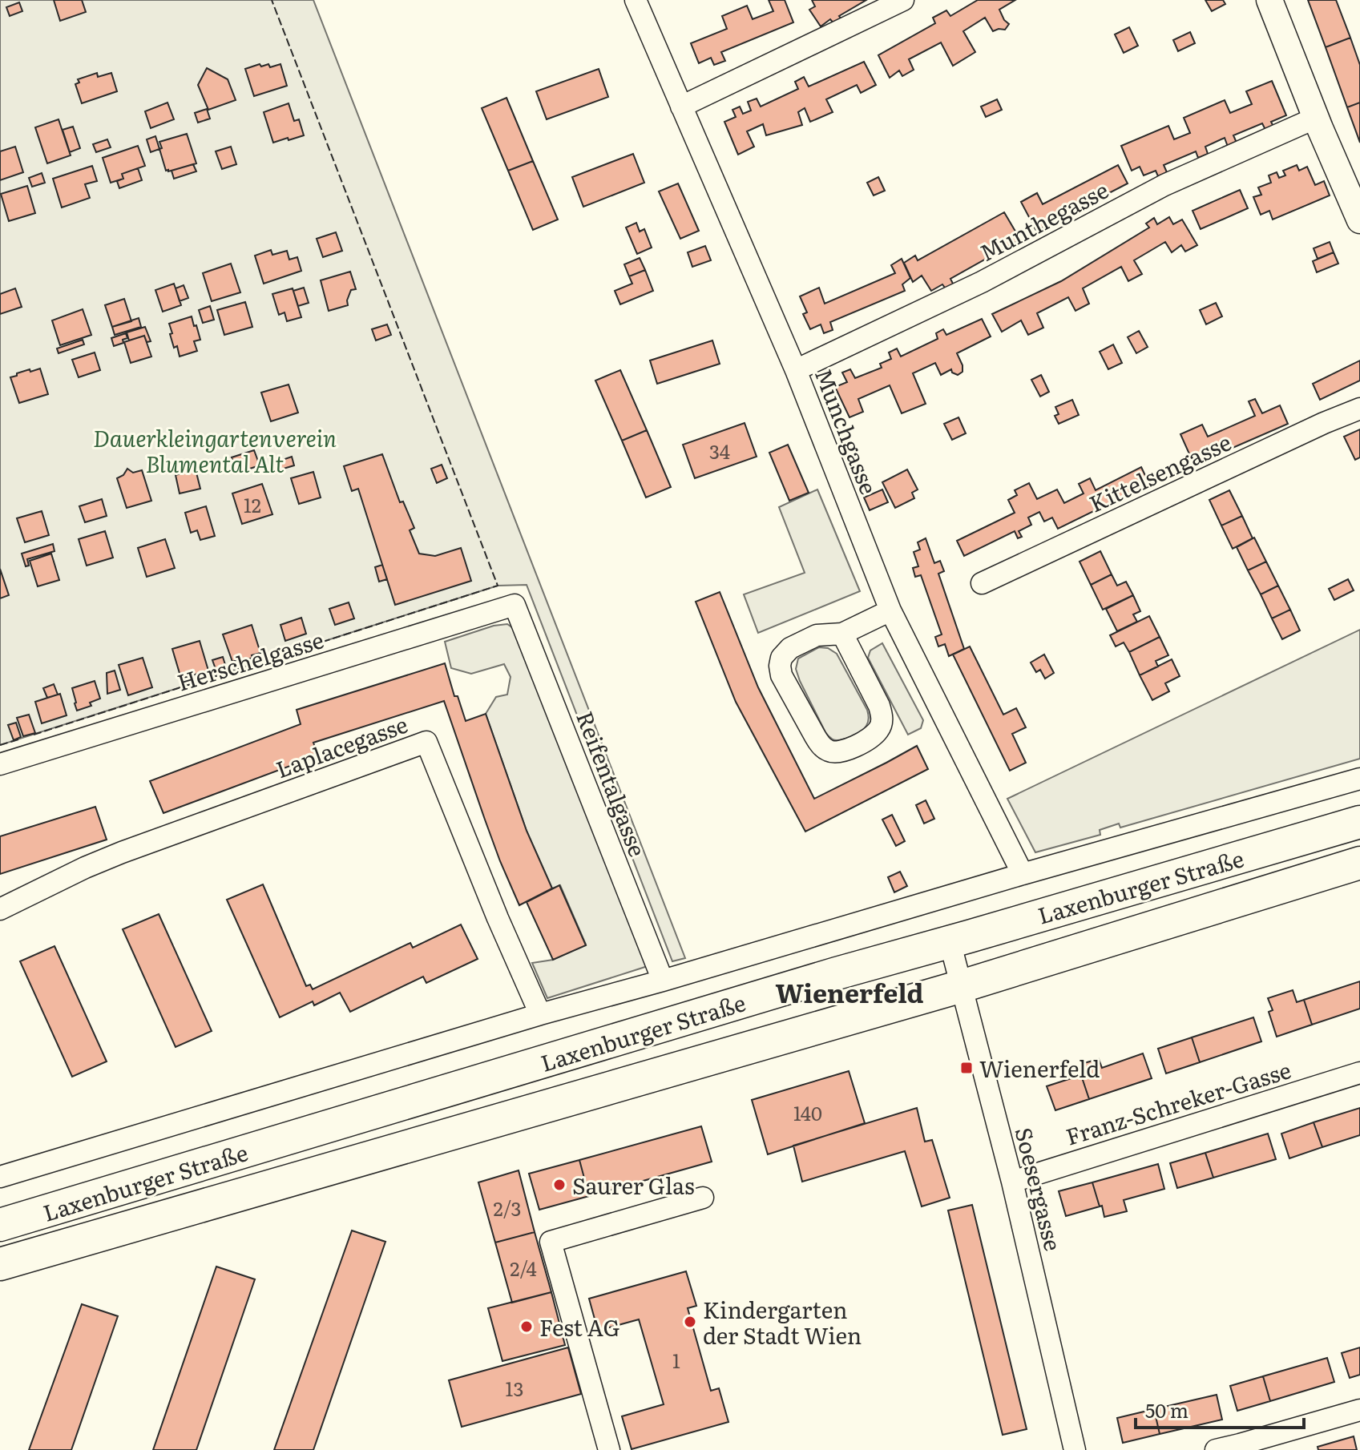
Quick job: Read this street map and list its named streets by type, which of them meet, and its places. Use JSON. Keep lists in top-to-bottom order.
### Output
{
  "streets": {
    "main road": ["Laxenburger Straße"],
    "street": [
      "Munthegasse",
      "Munchgasse",
      "Kittelsengasse",
      "Herschelgasse",
      "Laplacegasse",
      "Reifentalgasse",
      "Franz-Schreker-Gasse",
      "Soesergasse"
    ]
  },
  "crossings": [
    ["Munthegasse", "Munchgasse"],
    ["Munchgasse", "Laxenburger Straße"],
    ["Herschelgasse", "Reifentalgasse"],
    ["Laplacegasse", "Laxenburger Straße"],
    ["Reifentalgasse", "Laxenburger Straße"],
    ["Laxenburger Straße", "Soesergasse"],
    ["Franz-Schreker-Gasse", "Soesergasse"]
  ],
  "districts": ["Wienerfeld"],
  "parks": ["Dauerkleingartenverein Blumental Alt"],
  "places": {
    "transit": ["Wienerfeld"],
    "other": ["Saurer Glas", "Kindergarten der Stadt Wien", "Fest AG"]
  },
  "house_numbers": [
    "34",
    "12",
    "140",
    "2/3",
    "2/4",
    "1",
    "13"
  ],
  "scale_bar": "50 m"
}
